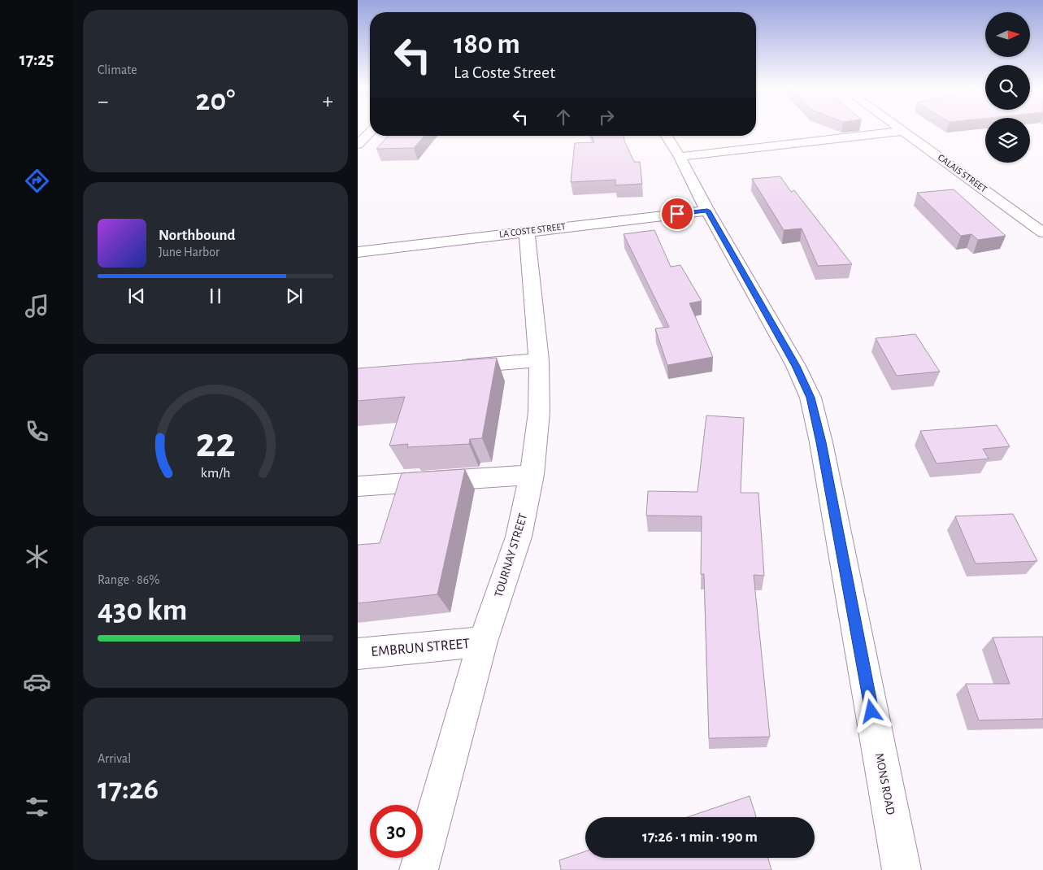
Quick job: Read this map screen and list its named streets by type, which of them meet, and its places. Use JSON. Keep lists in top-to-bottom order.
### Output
{
  "streets": {
    "street": [
      "CALAIS STREET",
      "LA COSTE STREET",
      "TOURNAY STREET",
      "EMBRUN STREET",
      "MONS ROAD"
    ]
  },
  "crossings": [
    ["LA COSTE STREET", "TOURNAY STREET"],
    ["LA COSTE STREET", "MONS ROAD"],
    ["TOURNAY STREET", "EMBRUN STREET"]
  ],
  "north": "right",
  "page": {
    "tabs": "17:25",
    "tile": [
      "Climate",
      ["Range · 86%", "430 km"],
      ["Arrival", "17:26"]
    ],
    "turn": ["180 m", "La Coste Street"],
    "heat": ["−", "20°", "+"],
    "song": ["Northbound", "June Harbor"],
    "limit": "30",
    "trip": "17:26 · 1 min · 190 m",
    "gauge": ["22", "km/h"]
  }
}
